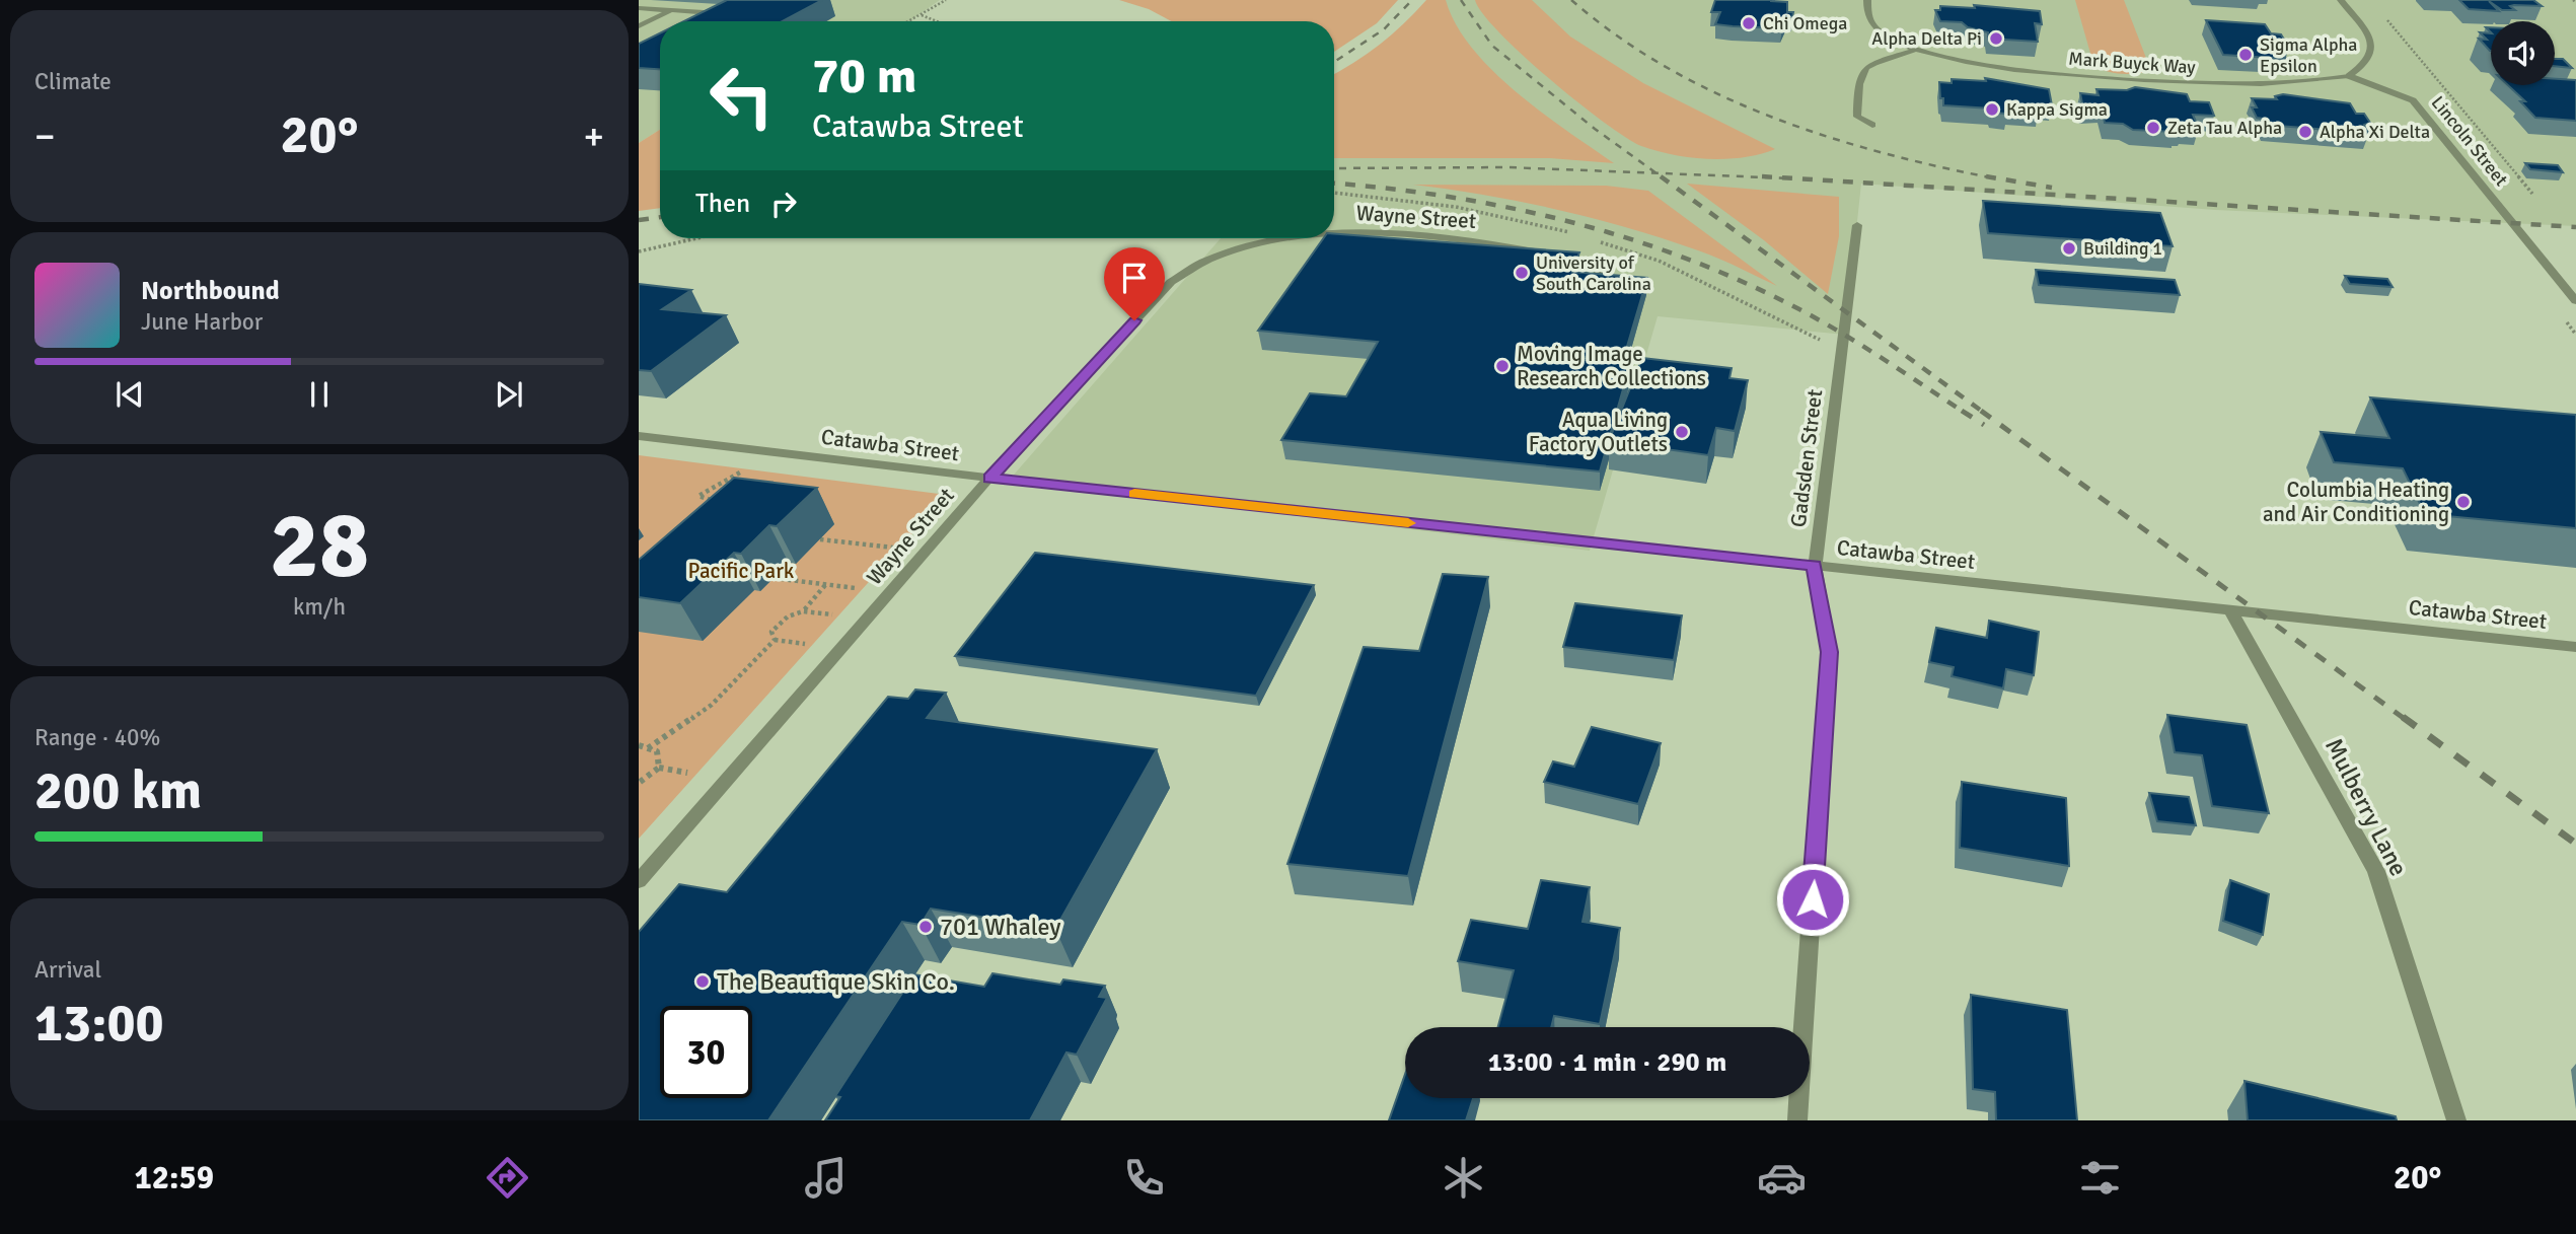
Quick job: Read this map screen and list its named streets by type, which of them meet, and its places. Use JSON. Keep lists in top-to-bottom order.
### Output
{
  "streets": {
    "street": [
      "Mark Buyck Way",
      "Lincoln Street",
      "Wayne Street",
      "Catawba Street",
      "Gadsden Street",
      "Mulberry Lane"
    ]
  },
  "crossings": [
    ["Mark Buyck Way", "Lincoln Street"],
    ["Wayne Street", "Catawba Street"],
    ["Catawba Street", "Gadsden Street"],
    ["Catawba Street", "Mulberry Lane"]
  ],
  "parks": ["Pacific Park"],
  "places": [
    "Chi Omega",
    "Alpha Delta Pi",
    "Sigma Alpha Epsilon",
    "Kappa Sigma",
    "Zeta Tau Alpha",
    "Alpha Xi Delta",
    "Building 1",
    "University of South Carolina",
    "Moving Image Research Collections",
    "Aqua Living Factory Outlets",
    "Columbia Heating and Air Conditioning",
    "701 Whaley",
    "The Beautique Skin Co."
  ],
  "page": {
    "tile": [
      "Climate",
      ["28", "km/h"],
      ["Range · 40%", "200 km"],
      ["Arrival", "13:00"]
    ],
    "turn": ["70 m", "Catawba Street"],
    "heat": ["−", "20°", "+"],
    "then": "Then",
    "song": ["Northbound", "June Harbor"],
    "limit": "30",
    "trip": "13:00 · 1 min · 290 m",
    "tabs": ["12:59", "20°"]
  }
}
